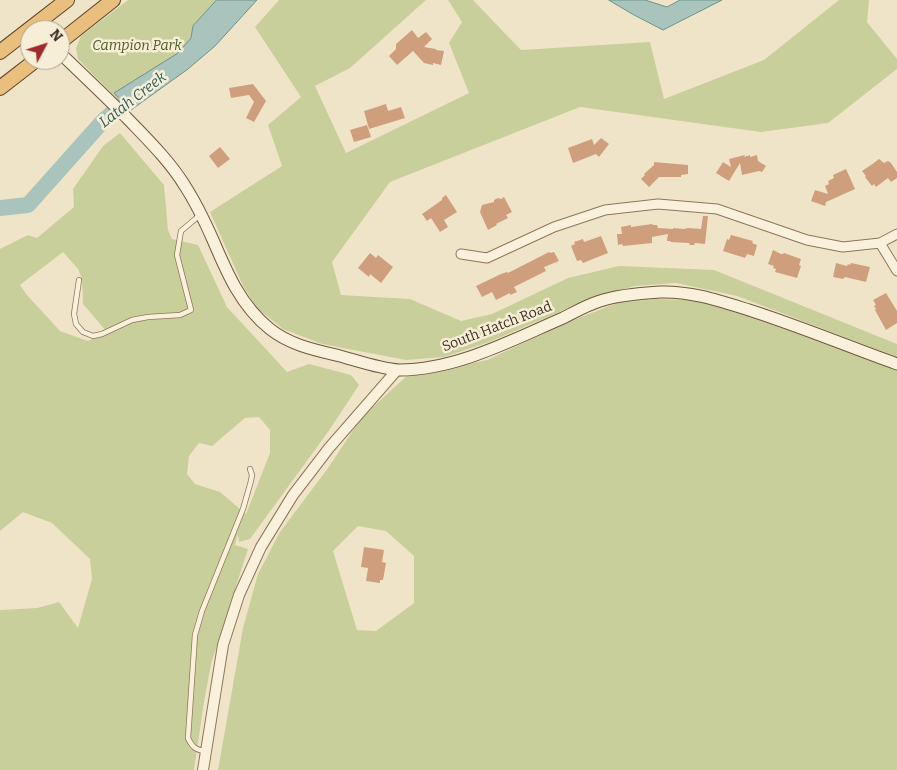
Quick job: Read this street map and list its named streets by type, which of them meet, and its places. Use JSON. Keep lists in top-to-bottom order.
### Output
{
  "streets": {
    "main road": ["South Hatch Road"]
  },
  "water": ["Latah Creek"],
  "parks": ["Campion Park"],
  "north": "top right"
}
